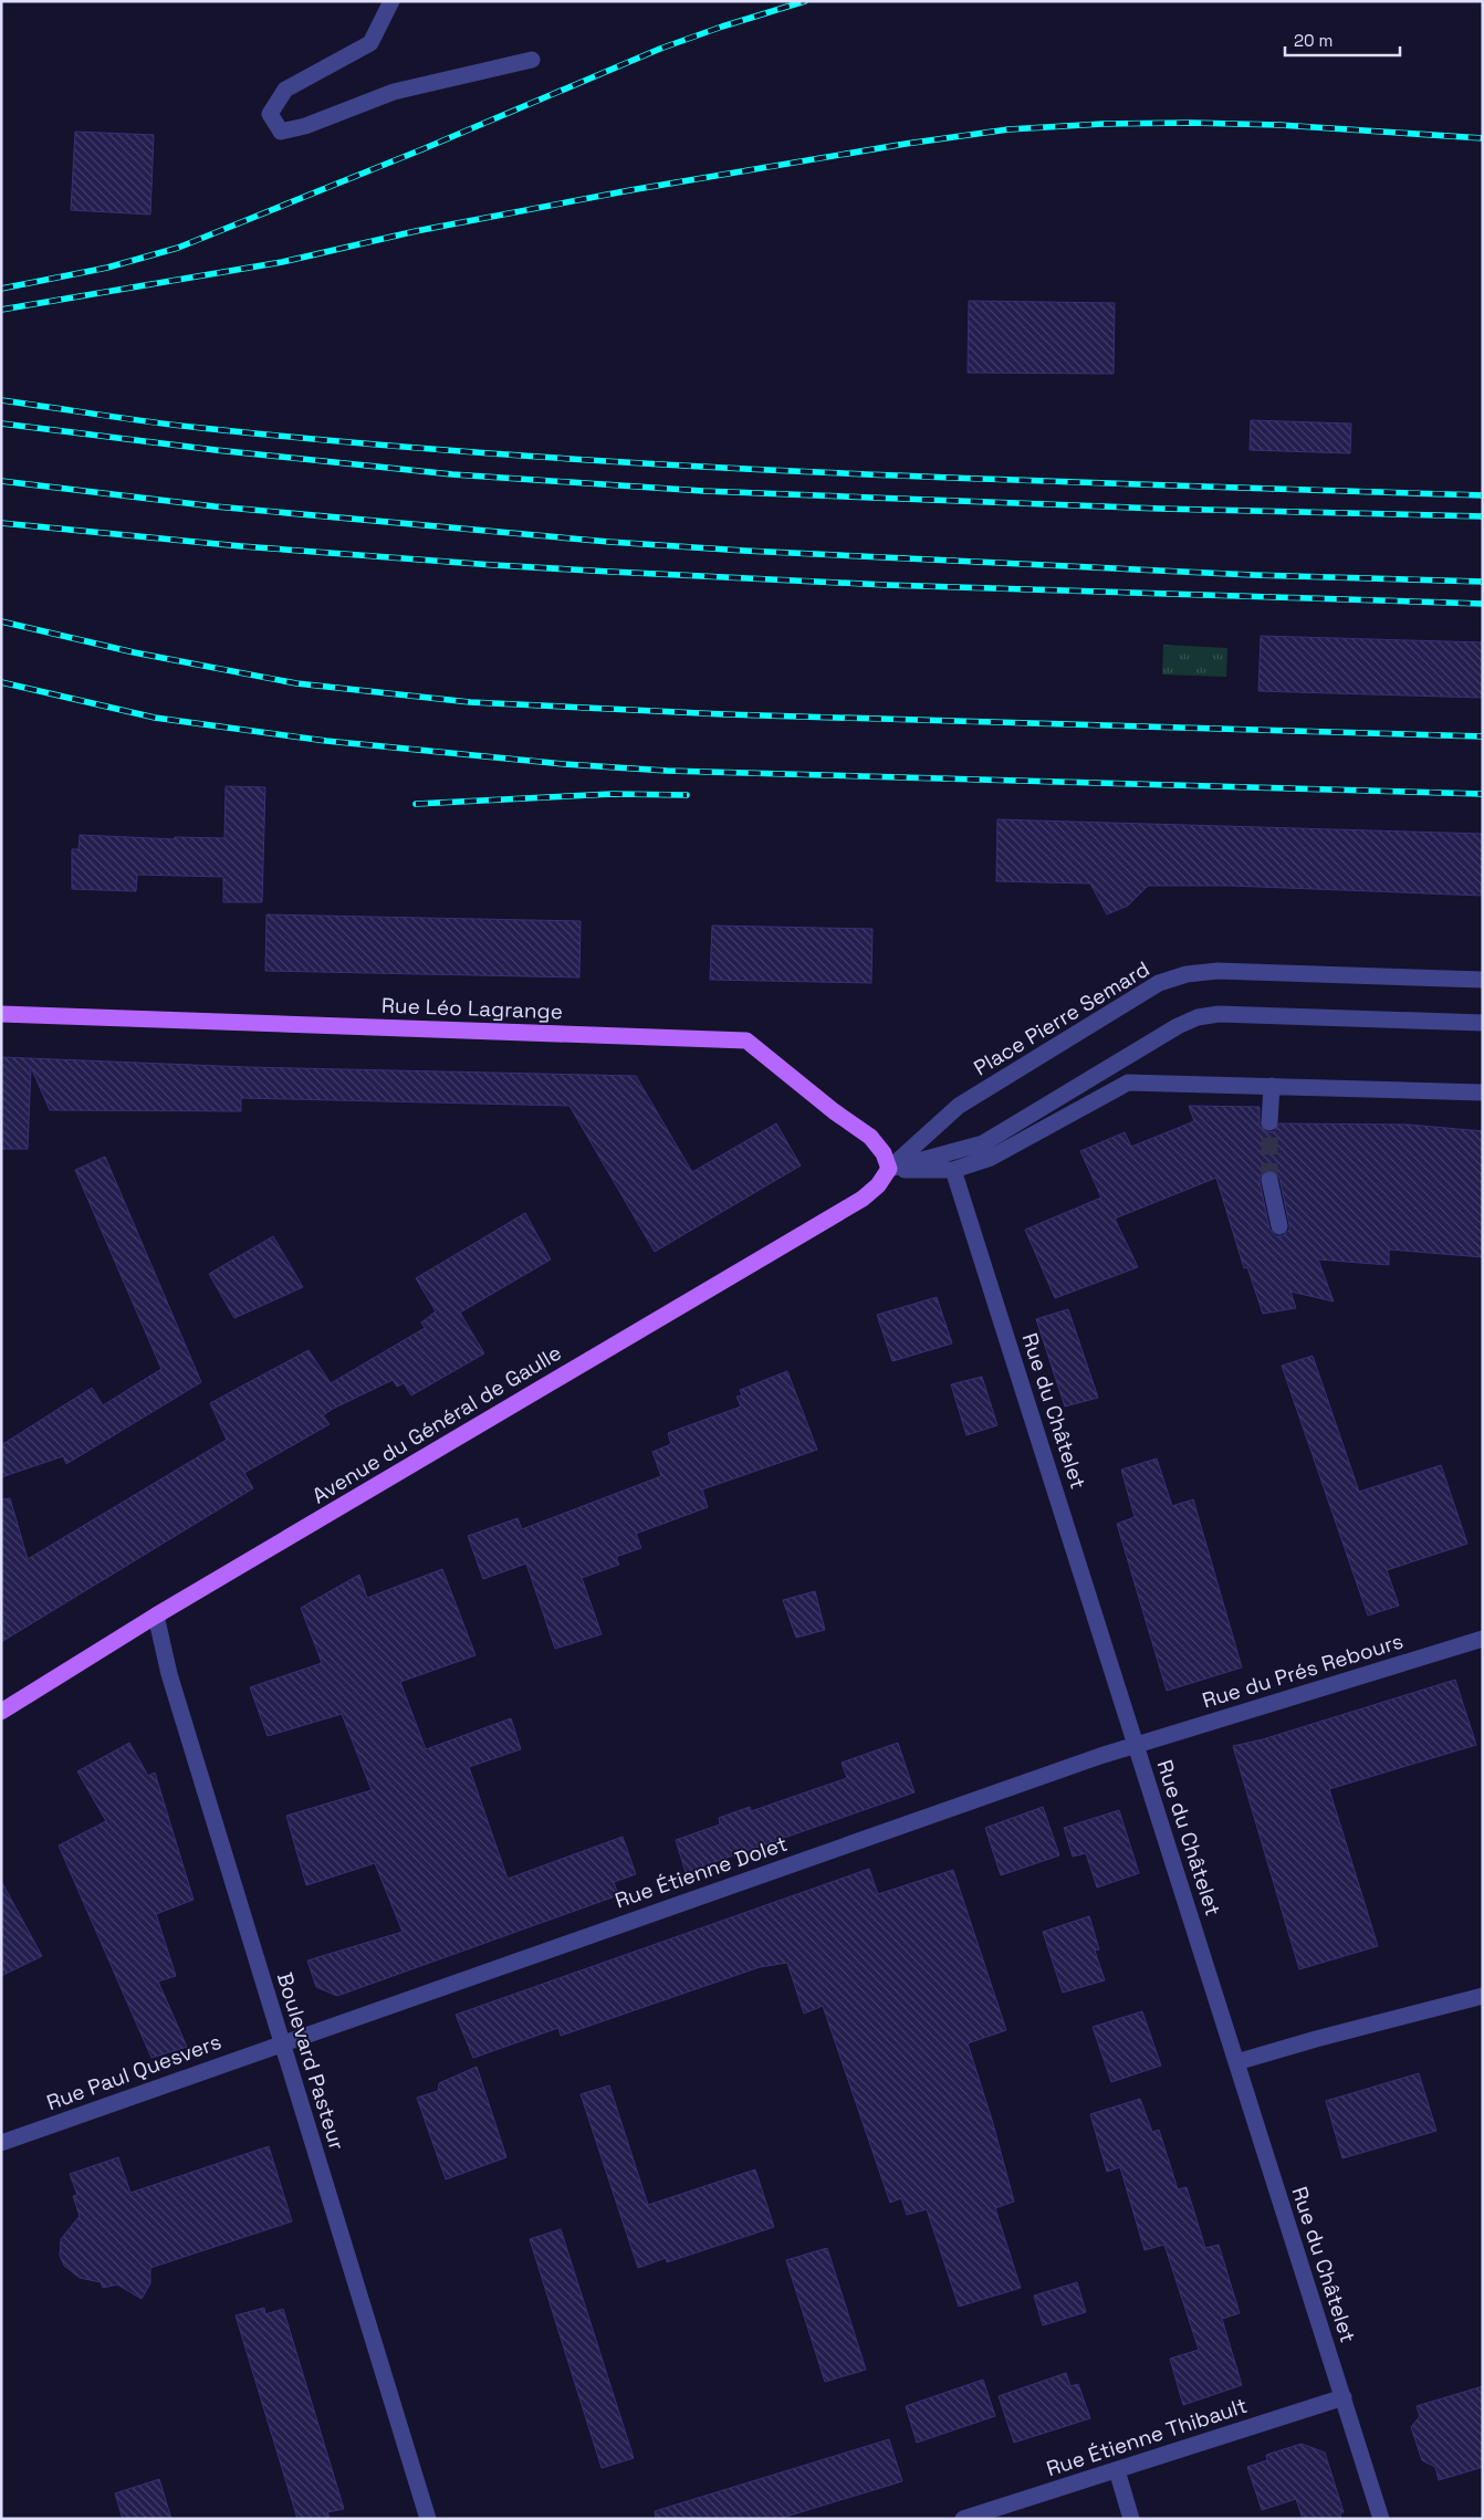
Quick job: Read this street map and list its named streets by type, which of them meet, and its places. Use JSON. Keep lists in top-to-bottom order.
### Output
{
  "streets": {
    "main road": ["Rue Léo Lagrange", "Avenue du Général de Gaulle"],
    "street": [
      "Place Pierre Semard",
      "Rue du Châtelet",
      "Rue du Prés Rebours",
      "Rue Étienne Dolet",
      "Boulevard Pasteur",
      "Rue Paul Quesvers",
      "Rue Étienne Thibault"
    ]
  },
  "crossings": [
    ["Rue Léo Lagrange", "Place Pierre Semard"],
    ["Rue Léo Lagrange", "Avenue du Général de Gaulle"],
    ["Place Pierre Semard", "Avenue du Général de Gaulle"],
    ["Rue du Châtelet", "Rue du Prés Rebours"],
    ["Rue du Châtelet", "Rue Étienne Dolet"],
    ["Rue du Châtelet", "Rue Étienne Thibault"],
    ["Avenue du Général de Gaulle", "Boulevard Pasteur"],
    ["Rue du Prés Rebours", "Rue Étienne Dolet"],
    ["Rue Étienne Dolet", "Boulevard Pasteur"],
    ["Rue Étienne Dolet", "Rue Paul Quesvers"],
    ["Boulevard Pasteur", "Rue Paul Quesvers"]
  ],
  "scale_bar": "20 m"
}
